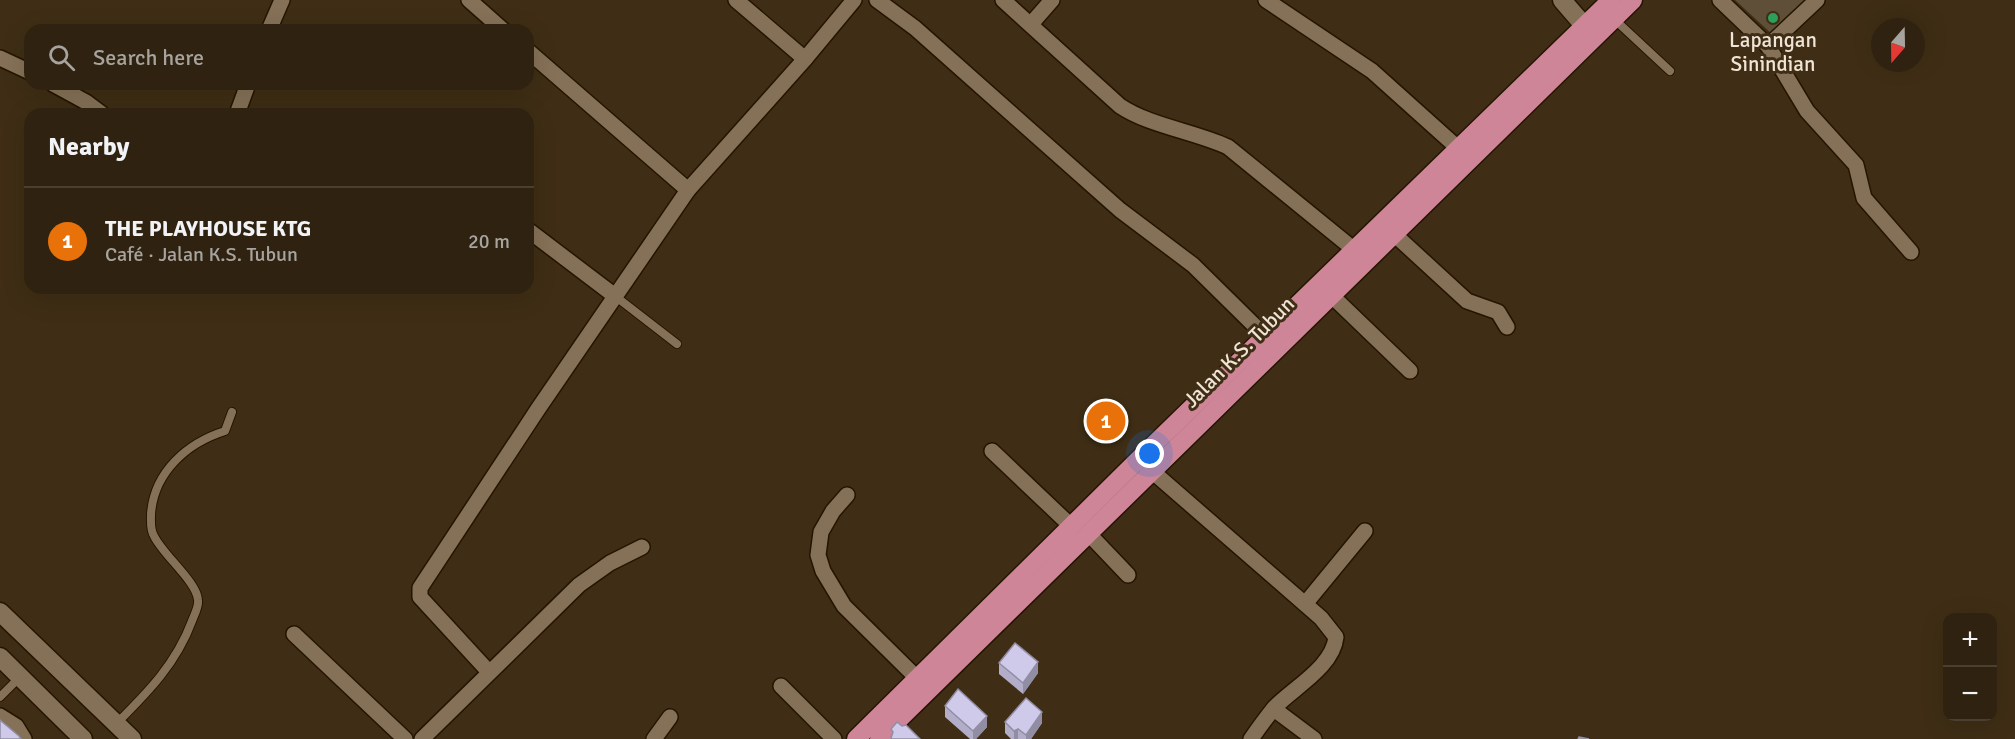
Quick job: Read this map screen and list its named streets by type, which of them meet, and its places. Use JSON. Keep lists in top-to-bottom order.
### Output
{
  "streets": {
    "highway": ["Jalan K.S. Tubun"]
  },
  "places": ["Lapangan Sinindian"],
  "north": "bottom",
  "page": {
    "search": "Search here",
    "heading": "Nearby",
    "list": [
      {
        "mark": "1",
        "name": "THE PLAYHOUSE KTG",
        "note": "Café · Jalan K.S. Tubun",
        "value": "20 m"
      }
    ],
    "pins": "1",
    "map_buttons": ["+", "−"]
  }
}
